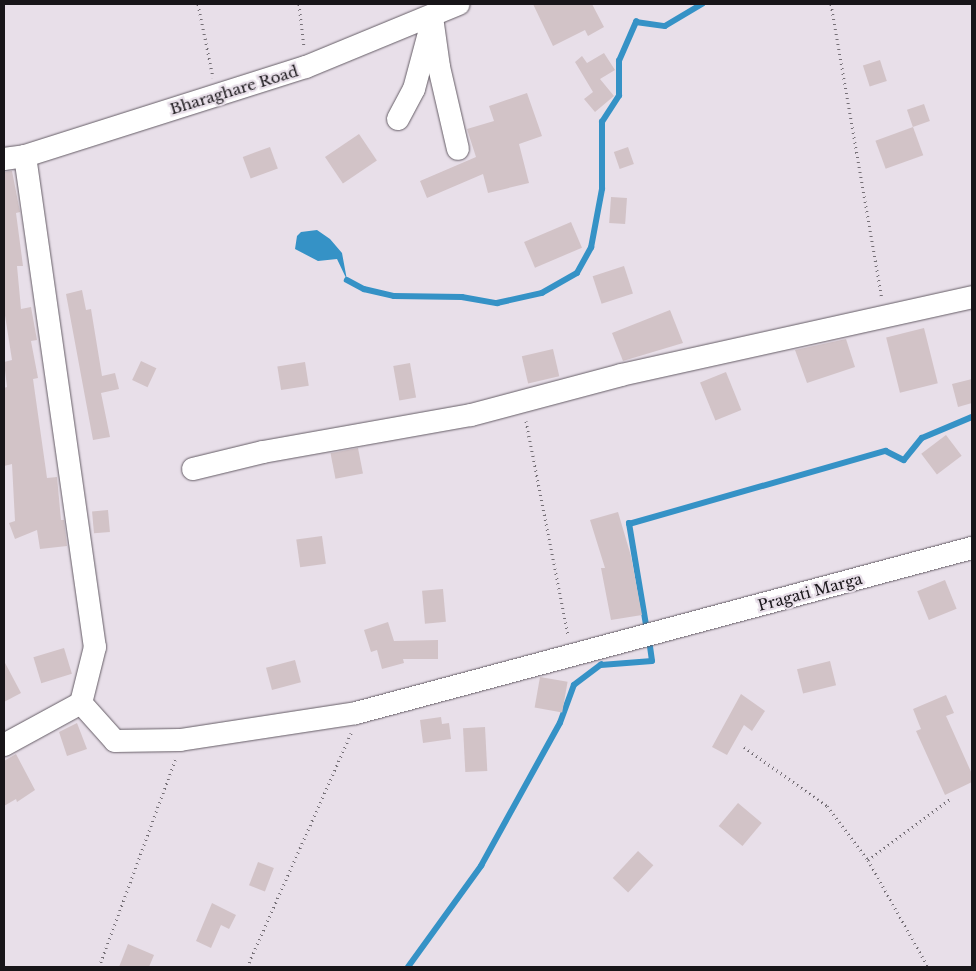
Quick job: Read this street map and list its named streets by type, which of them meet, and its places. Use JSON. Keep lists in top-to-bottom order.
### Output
{
  "streets": {
    "street": ["Bharaghare Road", "Pragati Marga"]
  }
}
